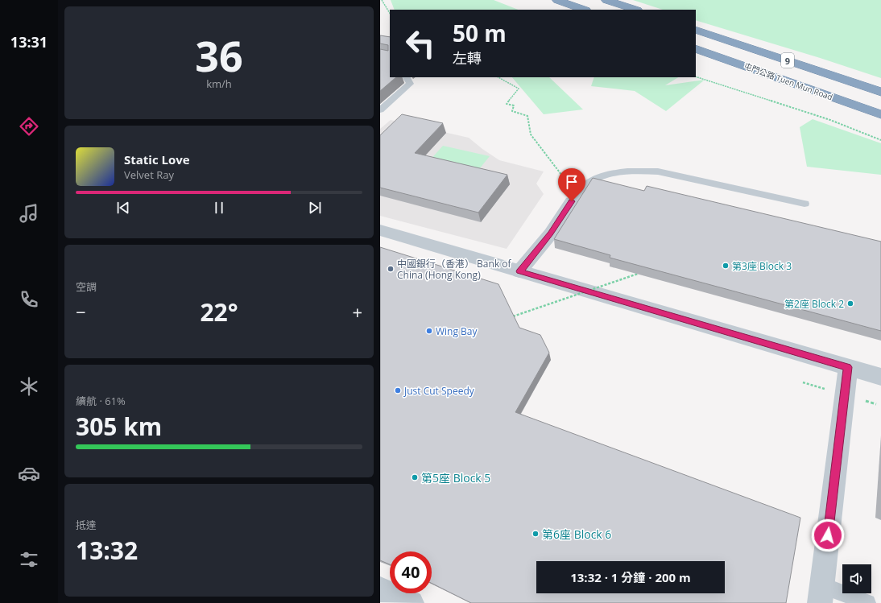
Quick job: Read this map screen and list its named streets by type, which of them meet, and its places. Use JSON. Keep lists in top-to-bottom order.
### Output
{
  "streets": {
    "highway": ["9", "屯門公路 Tuen Mun Road"]
  },
  "places": [
    "第3座 Block 3",
    "中國銀行（香港） Bank of China (Hong Kong)",
    "第2座 Block 2",
    "Wing Bay",
    "Just Cut Speedy",
    "第5座 Block 5",
    "第6座 Block 6"
  ],
  "page": {
    "tabs": "13:31",
    "tile": [
      ["36", "km/h"],
      "空調",
      ["續航 · 61%", "305 km"],
      ["抵達", "13:32"]
    ],
    "turn": ["50 m", "左轉"],
    "song": ["Static Love", "Velvet Ray"],
    "heat": ["−", "22°", "+"],
    "limit": "40",
    "trip": "13:32 · 1 分鐘 · 200 m"
  }
}
